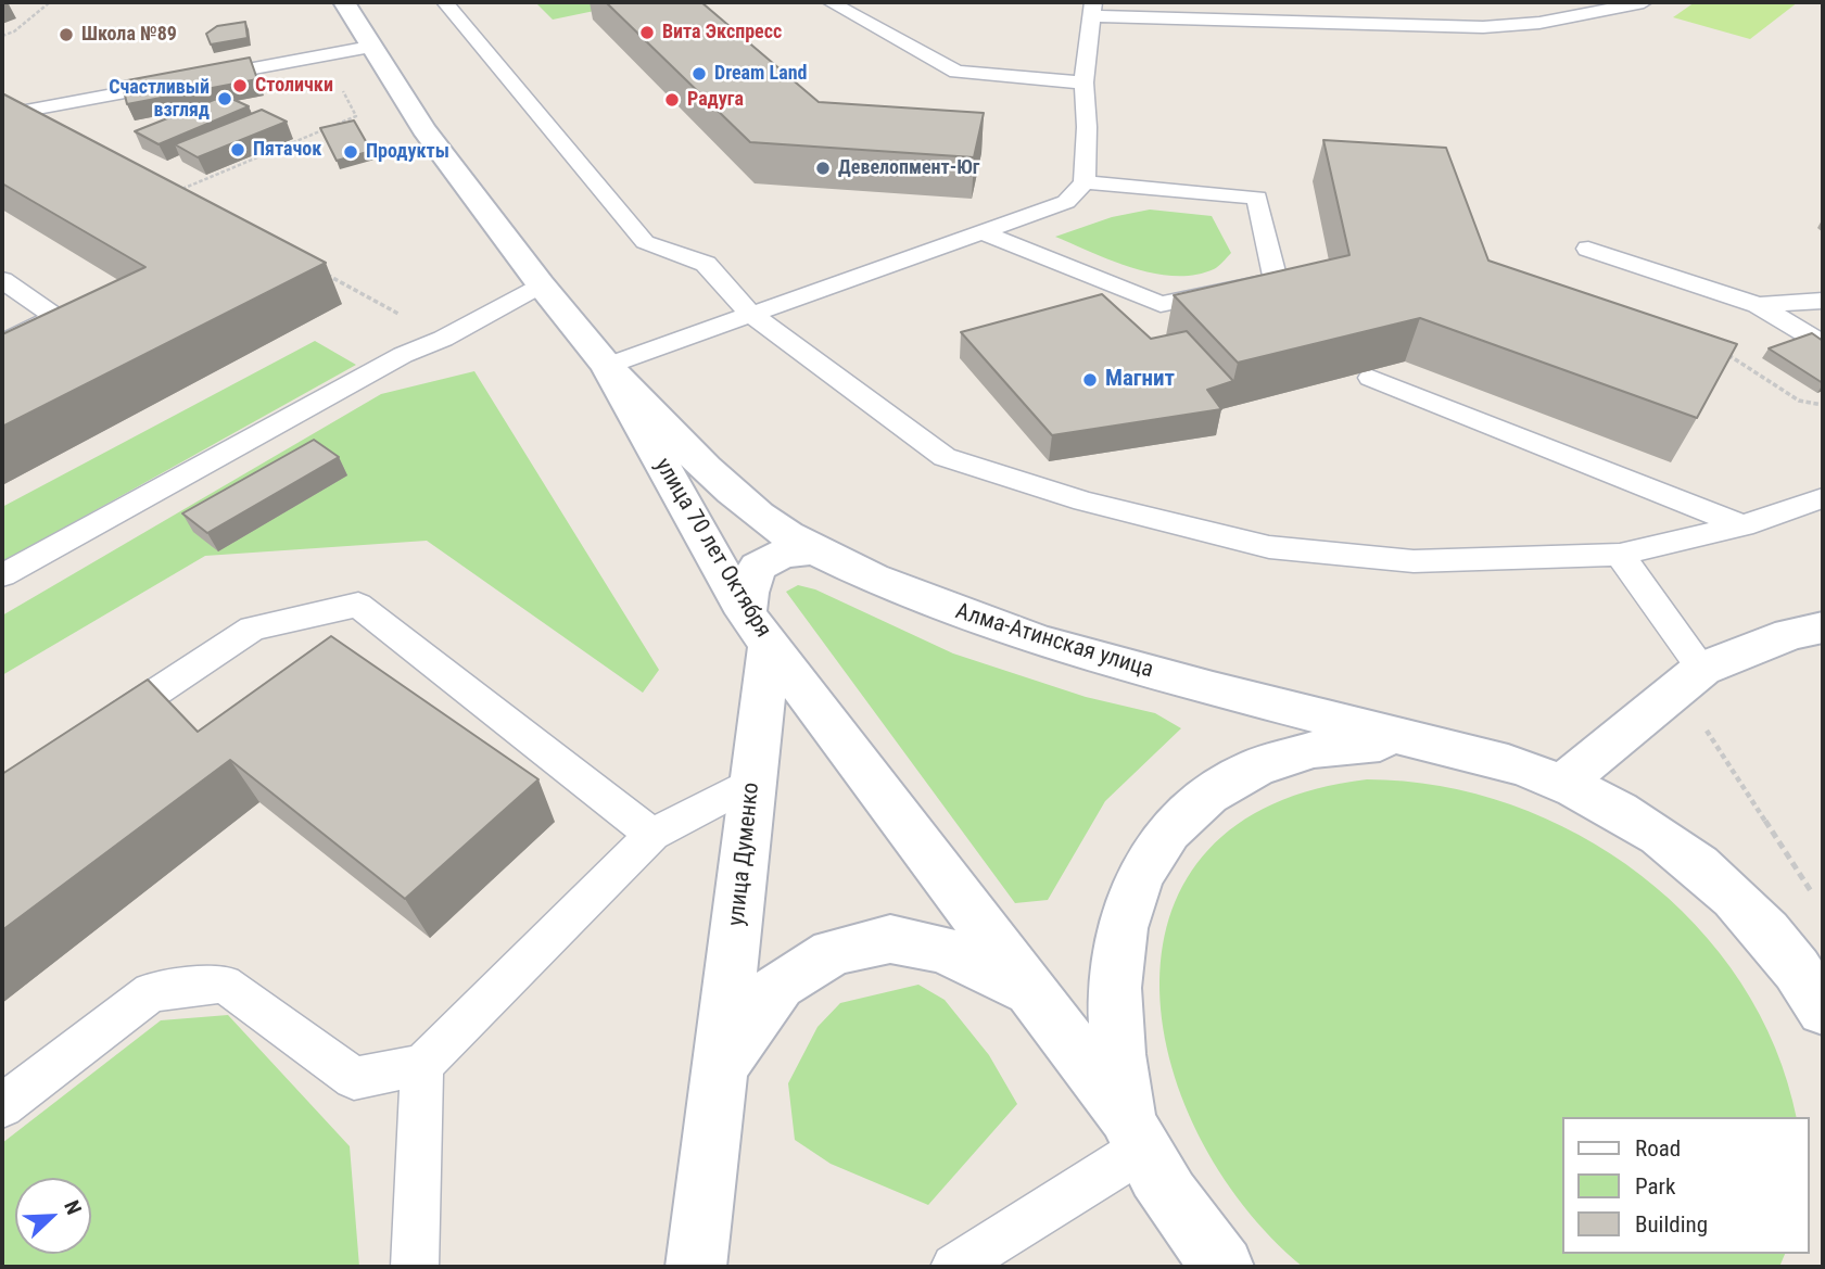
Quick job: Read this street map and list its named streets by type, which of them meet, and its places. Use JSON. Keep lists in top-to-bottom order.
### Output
{
  "streets": {
    "main road": ["улица 70 лет Октября", "Алма-Атинская улица", "улица Думенко"]
  },
  "crossings": [
    ["улица 70 лет Октября", "Алма-Атинская улица"],
    ["улица 70 лет Октября", "улица Думенко"],
    ["Алма-Атинская улица", "улица Думенко"]
  ],
  "places": [
    "Вита Экспресс",
    "Школа №89",
    "Dream Land",
    "Столички",
    "Счастливый взгляд",
    "Радуга",
    "Пятачок",
    "Продукты",
    "Девелопмент-Юг",
    "Магнит"
  ],
  "legend": ["Road", "Park", "Building"],
  "north": "top right"
}
